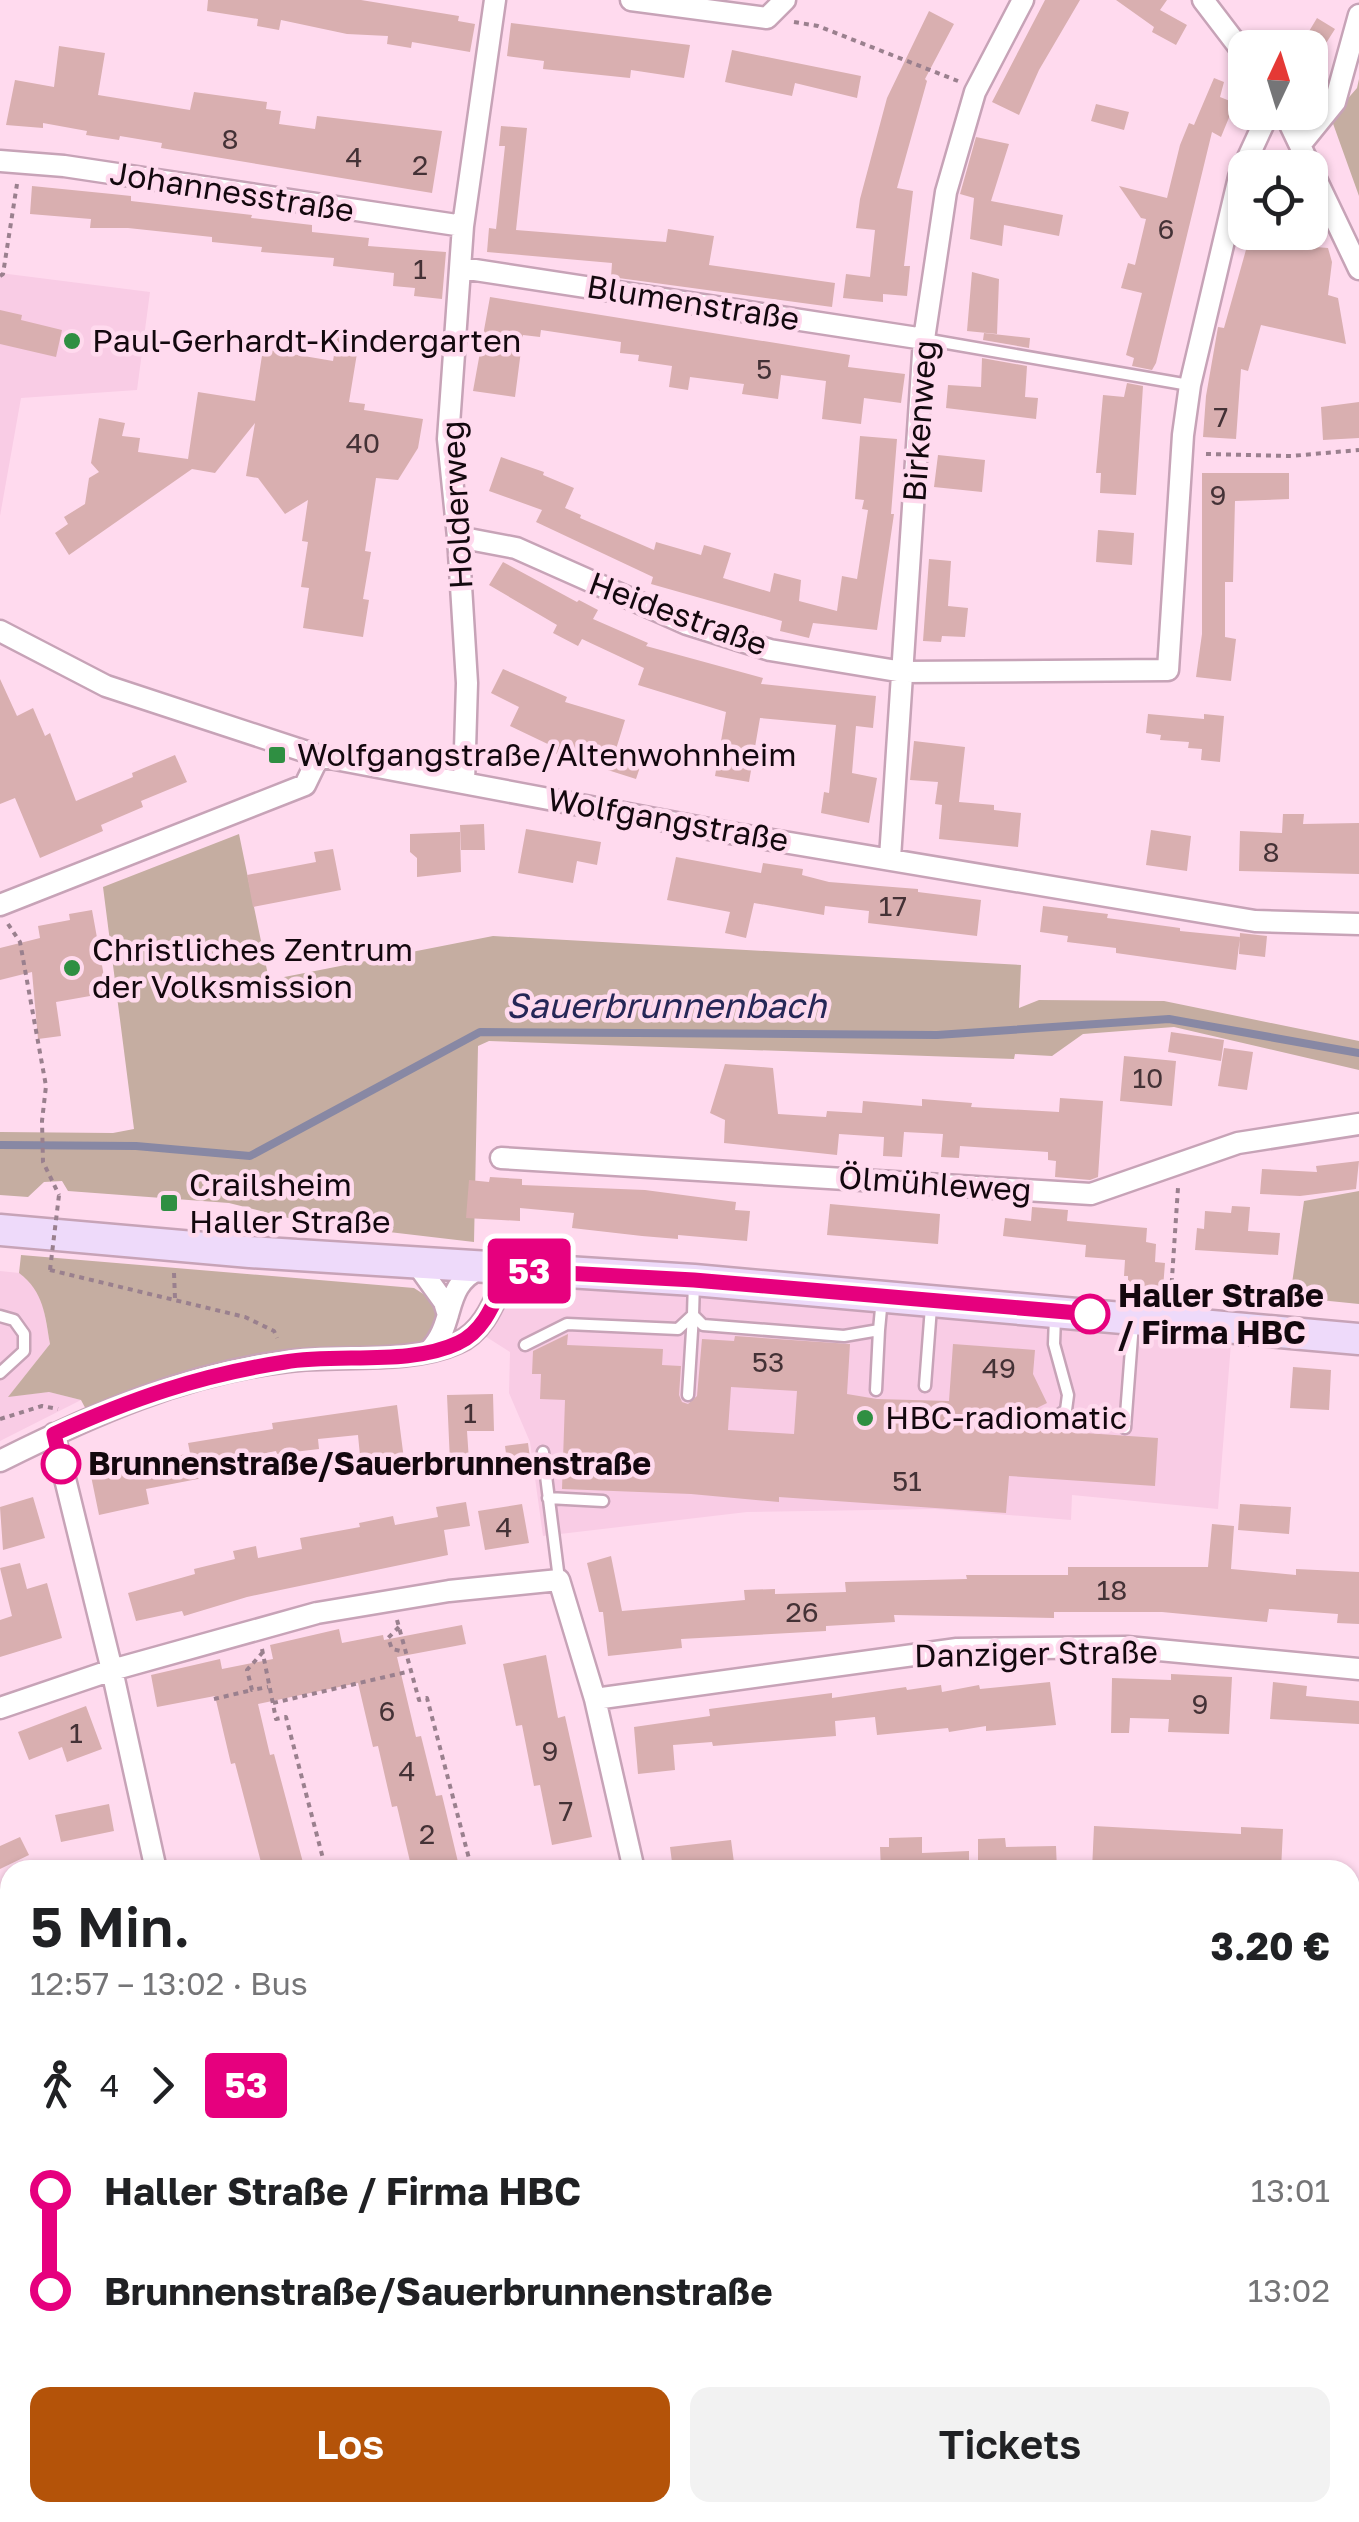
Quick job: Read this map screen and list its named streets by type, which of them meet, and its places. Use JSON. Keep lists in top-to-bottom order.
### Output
{
  "streets": {
    "street": [
      "Johannesstraße",
      "Blumenstraße",
      "Birkenweg",
      "Holderweg",
      "Heidestraße",
      "Wolfgangstraße",
      "Ölmühleweg",
      "Danziger Straße"
    ]
  },
  "crossings": [
    ["Johannesstraße", "Holderweg"],
    ["Blumenstraße", "Birkenweg"],
    ["Blumenstraße", "Holderweg"],
    ["Birkenweg", "Heidestraße"],
    ["Birkenweg", "Wolfgangstraße"],
    ["Holderweg", "Heidestraße"],
    ["Holderweg", "Wolfgangstraße"]
  ],
  "water": ["Sauerbrunnenbach"],
  "places": {
    "other": [
      "Paul-Gerhardt-Kindergarten",
      "Christliches Zentrum der Volksmission",
      "Haller Straße / Firma HBC",
      "HBC-radiomatic",
      "Brunnenstraße/Sauerbrunnenstraße"
    ],
    "transit": ["Wolfgangstraße/Altenwohnheim", "Crailsheim Haller Straße"]
  },
  "lines": ["bus line 53"],
  "house_numbers": [
    "8",
    "4",
    "2",
    "6",
    "1",
    "5",
    "7",
    "40",
    "9",
    "8",
    "17",
    "10",
    "53",
    "49",
    "1",
    "51",
    "4",
    "18",
    "26",
    "9",
    "6",
    "1",
    "9",
    "4",
    "7",
    "2"
  ],
  "north": "top",
  "page": {
    "on_map": "53",
    "heading": ["5 Min.", "12:57 – 13:02 · Bus", "3.20 €"],
    "legs": ["4", "53"],
    "list": [
      {
        "name": "Haller Straße / Firma HBC",
        "value": "13:01"
      },
      {
        "name": "Brunnenstraße/Sauerbrunnenstraße",
        "value": "13:02"
      }
    ],
    "buttons": ["Los", "Tickets"]
  }
}
